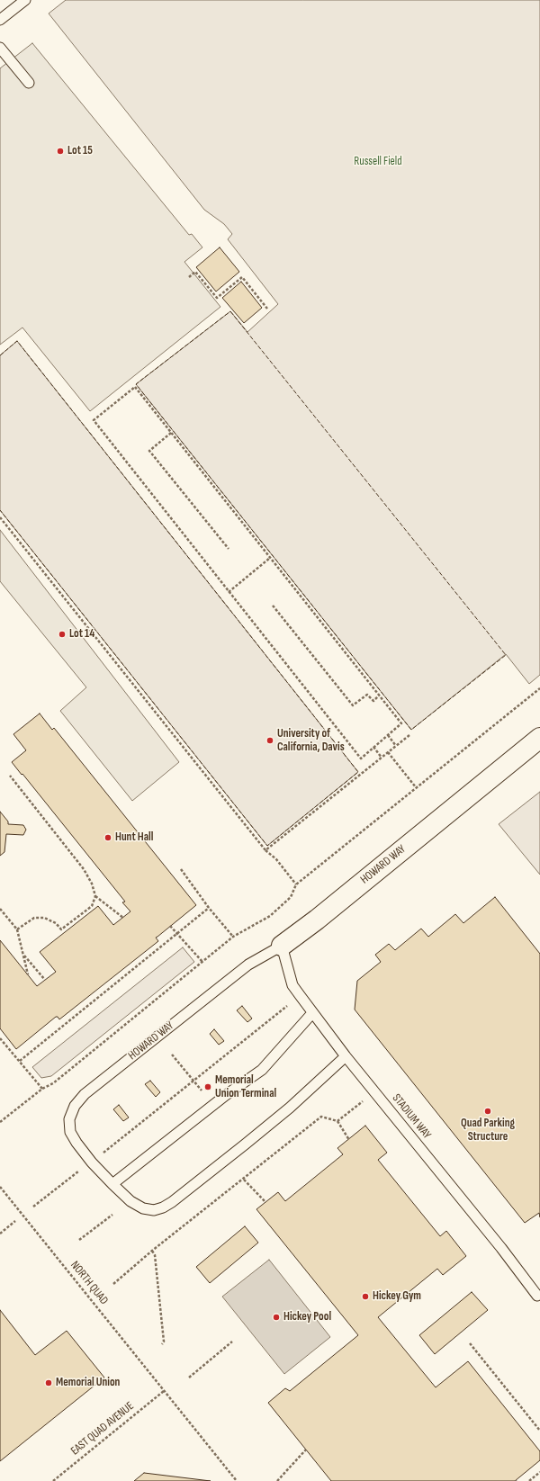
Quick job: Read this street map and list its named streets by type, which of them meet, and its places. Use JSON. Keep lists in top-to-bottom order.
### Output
{
  "streets": {
    "street": ["HOWARD WAY"],
    "lane": ["STADIUM WAY"],
    "path": ["NORTH QUAD", "EAST QUAD AVENUE"]
  },
  "crossings": [
    ["HOWARD WAY", "STADIUM WAY"],
    ["NORTH QUAD", "EAST QUAD AVENUE"]
  ],
  "parks": ["Russell Field"],
  "places": [
    "Lot 15",
    "Lot 14",
    "University of California, Davis",
    "Hunt Hall",
    "Memorial Union Terminal",
    "Quad Parking Structure",
    "Hickey Gym",
    "Hickey Pool",
    "Memorial Union"
  ]
}
